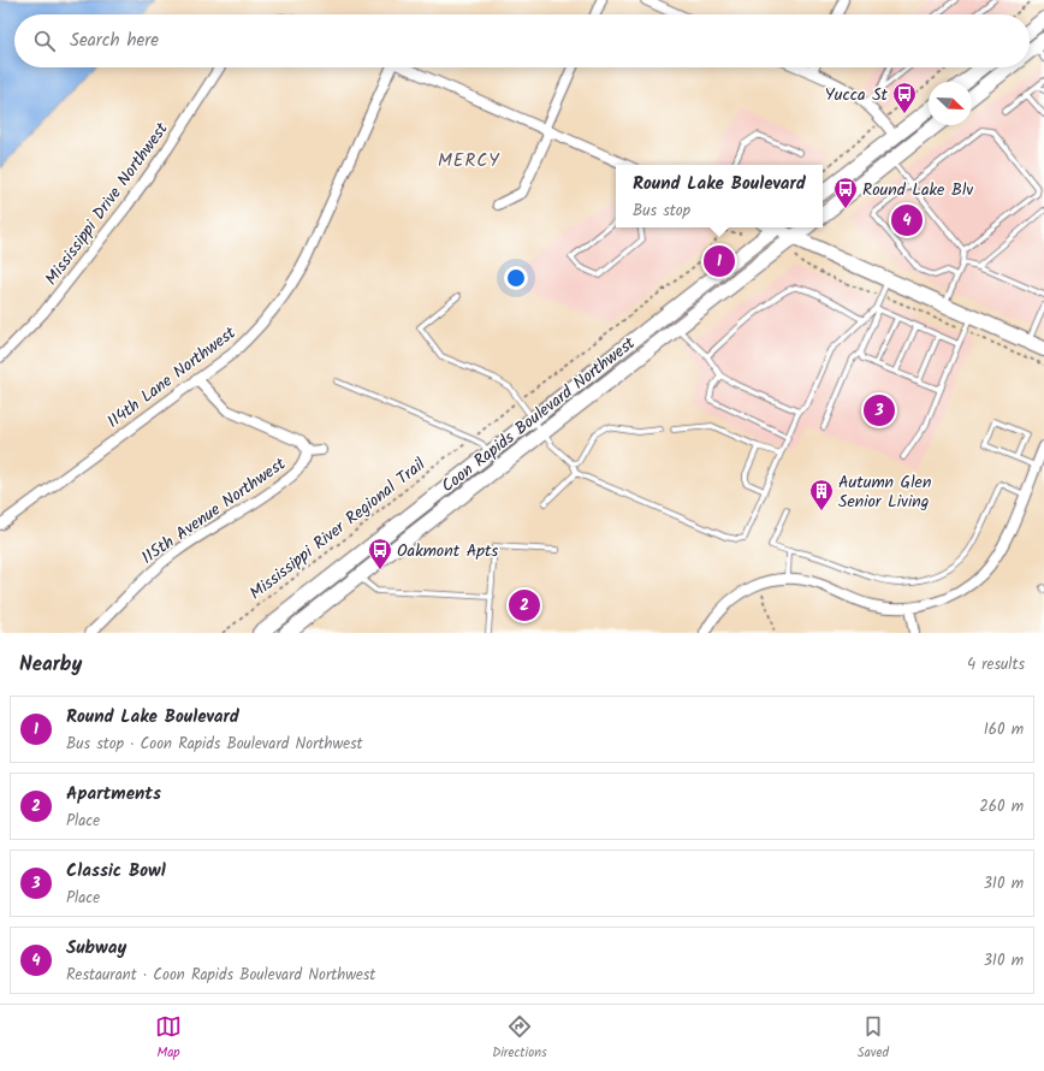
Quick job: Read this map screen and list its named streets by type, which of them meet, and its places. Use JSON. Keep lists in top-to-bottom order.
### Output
{
  "streets": {
    "main road": ["Coon Rapids Boulevard Northwest"],
    "street": ["Mississippi Drive Northwest", "114th Lane Northwest", "115th Avenue Northwest"],
    "path": ["Mississippi River Regional Trail"]
  },
  "districts": ["MERCY"],
  "places": {
    "bus stop": ["Yucca St", "Round Lake Blv", "Oakmont Apts"],
    "building": ["Autumn Glen Senior Living"]
  },
  "north": "bottom right",
  "page": {
    "search": "Search here",
    "popup": ["Round Lake Boulevard", "Bus stop"],
    "pins": [
      "4",
      "1",
      "3",
      "2"
    ],
    "heading": ["Nearby", "4 results"],
    "list": [
      {
        "mark": "1",
        "name": "Round Lake Boulevard",
        "note": "Bus stop · Coon Rapids Boulevard Northwest",
        "value": "160 m"
      },
      {
        "mark": "2",
        "name": "Apartments",
        "note": "Place",
        "value": "260 m"
      },
      {
        "mark": "3",
        "name": "Classic Bowl",
        "note": "Place",
        "value": "310 m"
      },
      {
        "mark": "4",
        "name": "Subway",
        "note": "Restaurant · Coon Rapids Boulevard Northwest",
        "value": "310 m"
      }
    ],
    "nav": ["Map", "Directions", "Saved"]
  }
}
